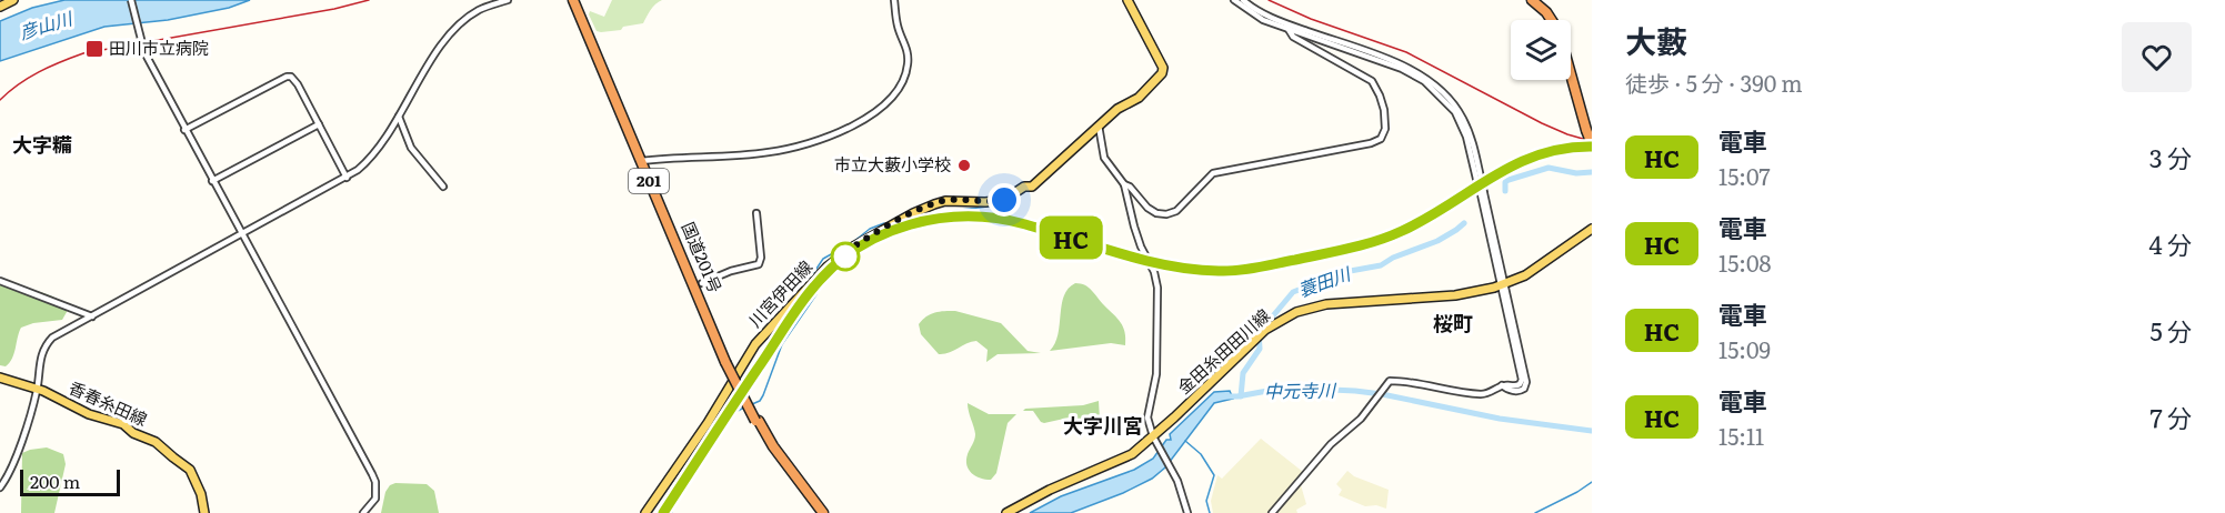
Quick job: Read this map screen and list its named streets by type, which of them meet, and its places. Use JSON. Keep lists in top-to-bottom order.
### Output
{
  "streets": {
    "highway": ["201", "国道201号"],
    "main road": ["川宮伊田線", "金田糸田田川線", "香春糸田線"]
  },
  "districts": ["大字糒", "桜町", "大字川宮"],
  "water": ["彦山川", "蓑田川", "中元寺川"],
  "places": {
    "transit": ["田川市立病院"],
    "other": ["市立大藪小学校"]
  },
  "scale_bar": "200 m",
  "page": {
    "on_map": "HC",
    "heading": ["大藪", "徒歩 · 5 分 · 390 m"],
    "list": [
      {
        "mark": "HC",
        "name": "電車",
        "note": "15:07",
        "value": "3 分"
      },
      {
        "mark": "HC",
        "name": "電車",
        "note": "15:08",
        "value": "4 分"
      },
      {
        "mark": "HC",
        "name": "電車",
        "note": "15:09",
        "value": "5 分"
      },
      {
        "mark": "HC",
        "name": "電車",
        "note": "15:11",
        "value": "7 分"
      }
    ],
    "scale": "200 m"
  }
}
